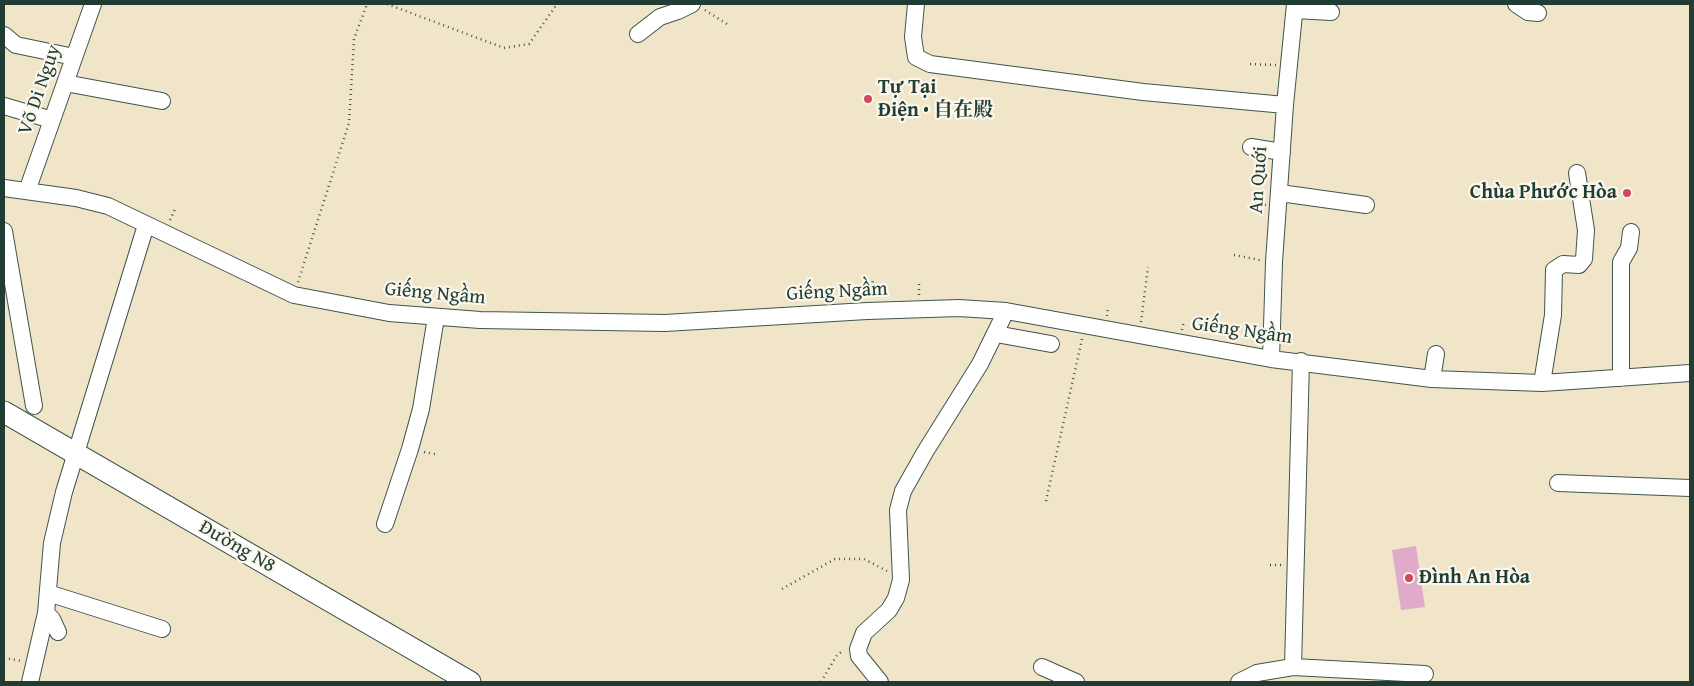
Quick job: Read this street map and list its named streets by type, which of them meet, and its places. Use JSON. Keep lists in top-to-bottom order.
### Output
{
  "streets": {
    "main road": ["Đường N8"],
    "street": ["Võ Di Nguy", "An Quới", "Giếng Ngầm"]
  },
  "crossings": [
    ["Võ Di Nguy", "Giếng Ngầm"],
    ["An Quới", "Giếng Ngầm"]
  ],
  "places": ["Tự Tại Điện • 自在殿", "Chùa Phước Hòa", "Đình An Hòa"]
}
